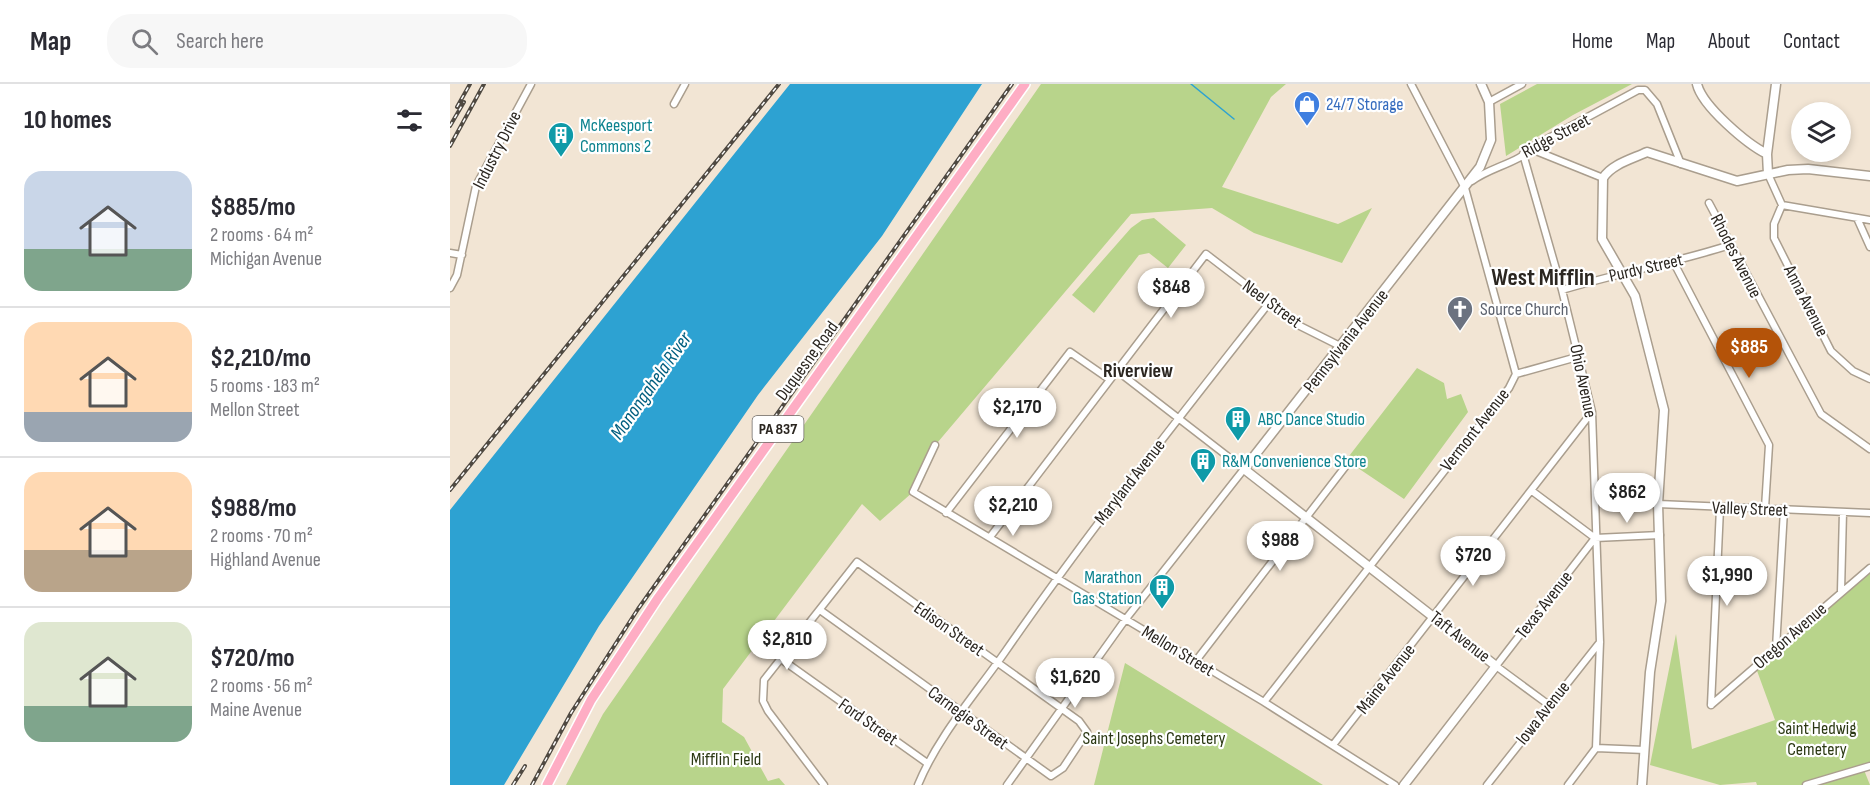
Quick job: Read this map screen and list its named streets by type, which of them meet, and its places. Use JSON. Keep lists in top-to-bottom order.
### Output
{
  "streets": {
    "main road": ["Duquesne Road", "PA 837"],
    "street": [
      "Ridge Street",
      "Industry Drive",
      "Rhodes Avenue",
      "Purdy Street",
      "Anna Avenue",
      "Neel Street",
      "Pennsylvania Avenue",
      "Ohio Avenue",
      "Vermont Avenue",
      "Maryland Avenue",
      "Valley Street",
      "Texas Avenue",
      "Edison Street",
      "Oregon Avenue",
      "Taft Avenue",
      "Mellon Street",
      "Maine Avenue",
      "Iowa Avenue",
      "Carnegie Street",
      "Ford Street"
    ]
  },
  "crossings": [
    ["Ridge Street", "Pennsylvania Avenue"],
    ["Ridge Street", "Ohio Avenue"],
    ["Ridge Street", "Vermont Avenue"],
    ["Rhodes Avenue", "Purdy Street"],
    ["Purdy Street", "Ohio Avenue"],
    ["Neel Street", "Pennsylvania Avenue"],
    ["Neel Street", "Maryland Avenue"],
    ["Neel Street", "Taft Avenue"],
    ["Pennsylvania Avenue", "Vermont Avenue"],
    ["Pennsylvania Avenue", "Edison Street"],
    ["Pennsylvania Avenue", "Taft Avenue"],
    ["Pennsylvania Avenue", "Mellon Street"],
    ["Pennsylvania Avenue", "Carnegie Street"],
    ["Ohio Avenue", "Texas Avenue"],
    ["Ohio Avenue", "Maine Avenue"],
    ["Ohio Avenue", "Iowa Avenue"],
    ["Vermont Avenue", "Taft Avenue"],
    ["Vermont Avenue", "Mellon Street"],
    ["Maryland Avenue", "Edison Street"],
    ["Maryland Avenue", "Taft Avenue"],
    ["Maryland Avenue", "Mellon Street"],
    ["Maryland Avenue", "Carnegie Street"],
    ["Maryland Avenue", "Ford Street"],
    ["Valley Street", "Oregon Avenue"],
    ["Texas Avenue", "Taft Avenue"],
    ["Edison Street", "Carnegie Street"],
    ["Taft Avenue", "Maine Avenue"],
    ["Taft Avenue", "Iowa Avenue"],
    ["Mellon Street", "Maine Avenue"]
  ],
  "districts": ["West Mifflin", "Riverview"],
  "water": ["Monongahela River"],
  "parks": ["Saint Hedwig Cemetery", "Saint Josephs Cemetery", "Mifflin Field"],
  "places": {
    "shop": ["24/7 Storage"],
    "building": [
      "McKeesport Commons 2",
      "ABC Dance Studio",
      "R&M Convenience Store",
      "Marathon Gas Station"
    ],
    "church": ["Source Church"]
  },
  "page": {
    "header": "Map",
    "search": "Search here",
    "nav": [
      "Home",
      "Map",
      "About",
      "Contact"
    ],
    "heading": "10 homes",
    "list": [
      {
        "name": "$885/mo",
        "note": "2 rooms · 64 m² · Michigan Avenue"
      },
      {
        "name": "$2,210/mo",
        "note": "5 rooms · 183 m² · Mellon Street"
      },
      {
        "name": "$988/mo",
        "note": "2 rooms · 70 m² · Highland Avenue"
      },
      {
        "name": "$720/mo",
        "note": "2 rooms · 56 m² · Maine Avenue"
      }
    ],
    "price": [
      "$848",
      "$885",
      "$2,170",
      "$862",
      "$2,210",
      "$988",
      "$720",
      "$1,990",
      "$2,810",
      "$1,620"
    ]
  }
}
